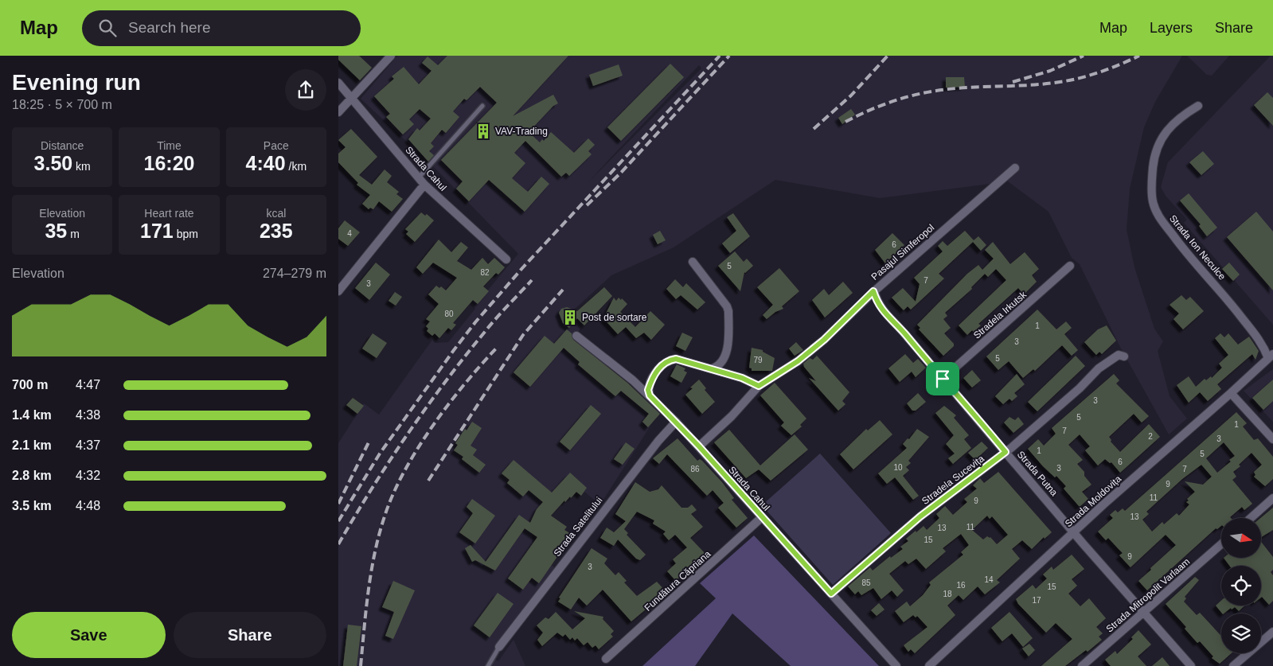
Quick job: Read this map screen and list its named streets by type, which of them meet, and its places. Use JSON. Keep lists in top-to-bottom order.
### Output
{
  "streets": {
    "street": [
      "Strada Cahul",
      "Strada Ion Neculce",
      "Pasajul Simferopol",
      "Stradela Irkutsk",
      "Strada Putna",
      "Stradela Sucevița",
      "Strada Moldovița",
      "Strada Satelitului",
      "Fundătura Căpriana",
      "Strada Mitropolit Varlaam"
    ]
  },
  "crossings": [
    ["Strada Cahul", "Pasajul Simferopol"],
    ["Strada Cahul", "Stradela Sucevița"],
    ["Strada Cahul", "Strada Satelitului"],
    ["Strada Cahul", "Fundătura Căpriana"],
    ["Strada Ion Neculce", "Strada Moldovița"],
    ["Pasajul Simferopol", "Strada Putna"],
    ["Stradela Irkutsk", "Strada Putna"],
    ["Strada Putna", "Stradela Sucevița"],
    ["Strada Putna", "Strada Moldovița"],
    ["Strada Putna", "Strada Mitropolit Varlaam"]
  ],
  "places": {
    "building": ["VAV-Trading", "Post de sortare"]
  },
  "house_numbers": [
    "4",
    "6",
    "5",
    "82",
    "7",
    "3",
    "80",
    "1",
    "3",
    "5",
    "79",
    "3",
    "5",
    "1",
    "7",
    "2",
    "3",
    "1",
    "5",
    "6",
    "10",
    "3",
    "86",
    "7",
    "9",
    "11",
    "9",
    "13",
    "11",
    "13",
    "15",
    "9",
    "3",
    "14",
    "85",
    "16",
    "15",
    "18",
    "17"
  ],
  "north": "right",
  "page": {
    "header": "Map",
    "search": "Search here",
    "nav": ["Map", "Layers", "Share"],
    "heading": ["Evening run", "18:25 · 5 × 700 m"],
    "stats": [
      ["Distance", "3.50 km"],
      ["Time", "16:20"],
      ["Pace", "4:40 /km"],
      ["Elevation", "35 m"],
      ["Heart rate", "171 bpm"],
      ["kcal", "235"]
    ],
    "chart": ["Elevation", "274–279 m"],
    "list": [
      {
        "name": "700 m",
        "note": "4:47"
      },
      {
        "name": "1.4 km",
        "note": "4:38"
      },
      {
        "name": "2.1 km",
        "note": "4:37"
      },
      {
        "name": "2.8 km",
        "note": "4:32"
      },
      {
        "name": "3.5 km",
        "note": "4:48"
      }
    ],
    "buttons": ["Save", "Share"]
  }
}
